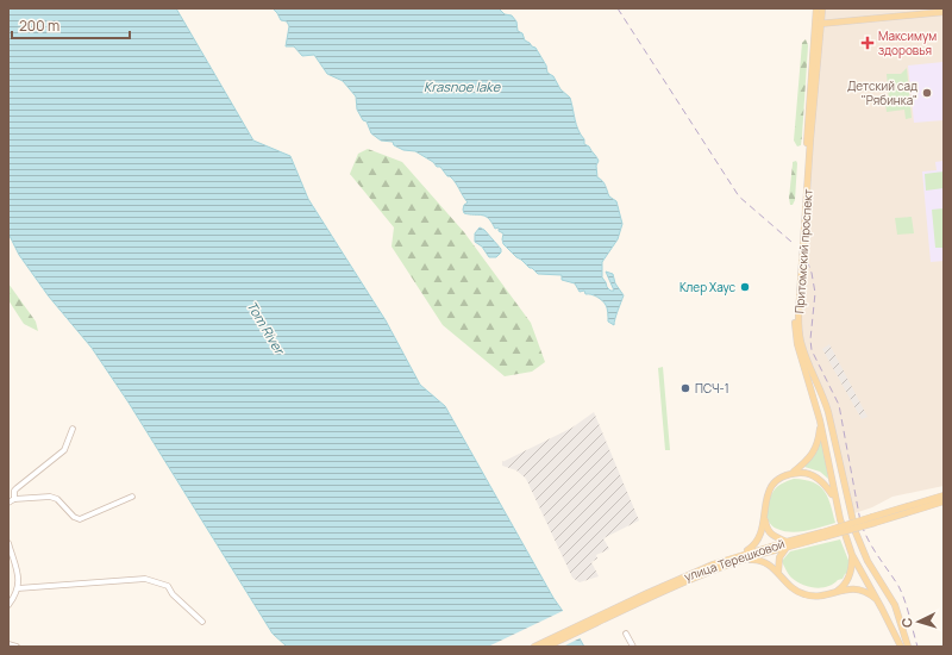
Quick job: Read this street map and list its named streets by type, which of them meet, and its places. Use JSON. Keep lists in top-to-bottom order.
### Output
{
  "streets": {
    "main road": ["Притомский проспект", "улица Терешковой"]
  },
  "water": ["Krasnoe lake", "Tom River"],
  "places": {
    "health": ["Максимум здоровья"],
    "other": ["Детский сад \"Рябинка\"", "Клер Хаус", "ПСЧ-1"]
  },
  "scale_bar": "200 m",
  "north": "left"
}
